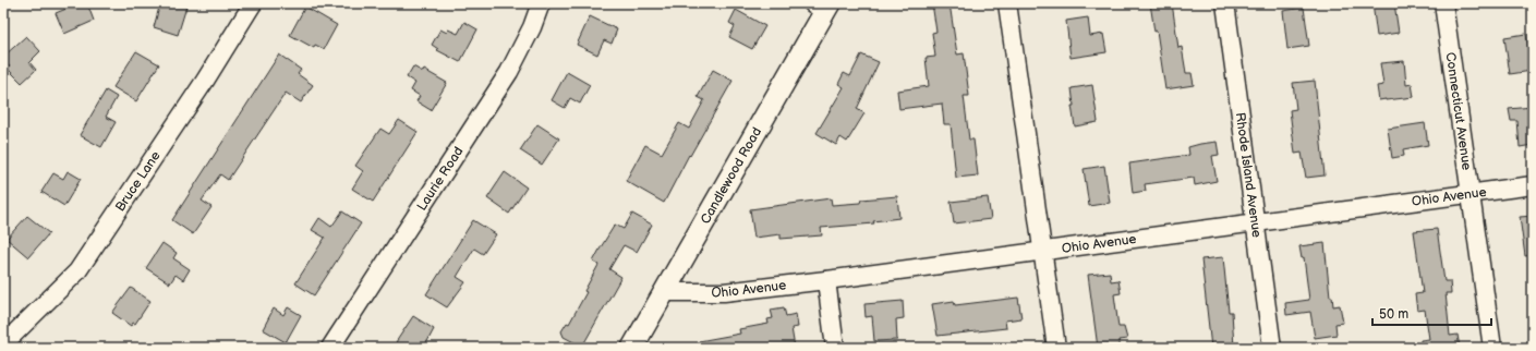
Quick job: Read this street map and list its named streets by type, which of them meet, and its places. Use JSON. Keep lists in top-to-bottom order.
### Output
{
  "streets": {
    "street": [
      "Connecticut Avenue",
      "Candlewood Road",
      "Rhode Island Avenue",
      "Laurie Road",
      "Bruce Lane",
      "Ohio Avenue"
    ]
  },
  "crossings": [
    ["Connecticut Avenue", "Ohio Avenue"],
    ["Candlewood Road", "Ohio Avenue"],
    ["Rhode Island Avenue", "Ohio Avenue"]
  ],
  "scale_bar": "50 m"
}
